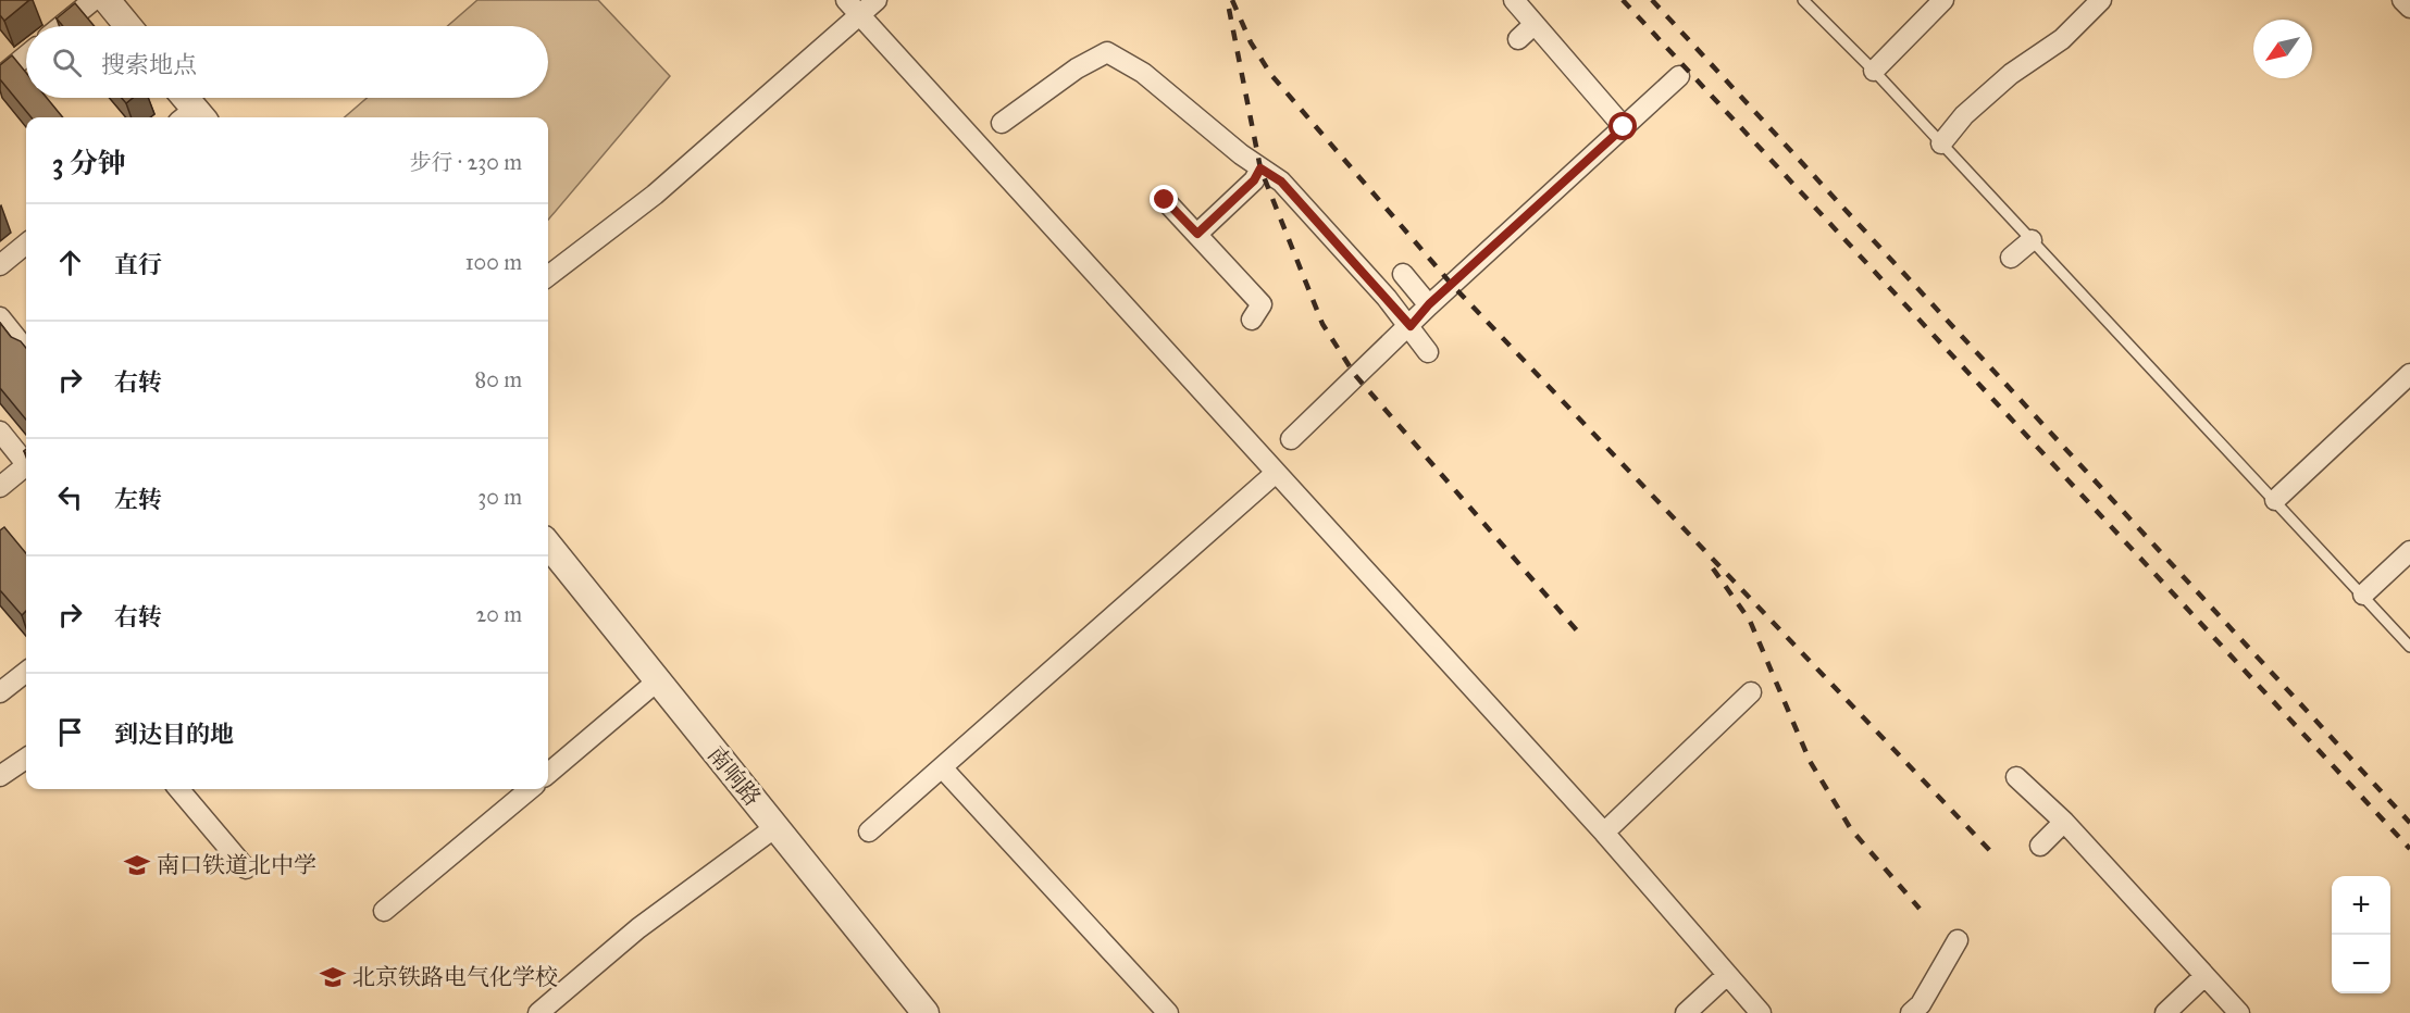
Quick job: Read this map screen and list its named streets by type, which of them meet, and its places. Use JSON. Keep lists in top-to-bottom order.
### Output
{
  "streets": {
    "street": ["南响路"]
  },
  "places": {
    "school or university": ["南口铁道北中学", "北京铁路电气化学校"]
  },
  "north": "bottom left",
  "page": {
    "search": "搜索地点",
    "heading": ["3 分钟", "步行 · 230 m"],
    "list": [
      ["直行", "100 m"],
      ["右转", "80 m"],
      ["左转", "30 m"],
      ["右转", "20 m"],
      "到达目的地"
    ],
    "map_buttons": ["+", "−"]
  }
}
